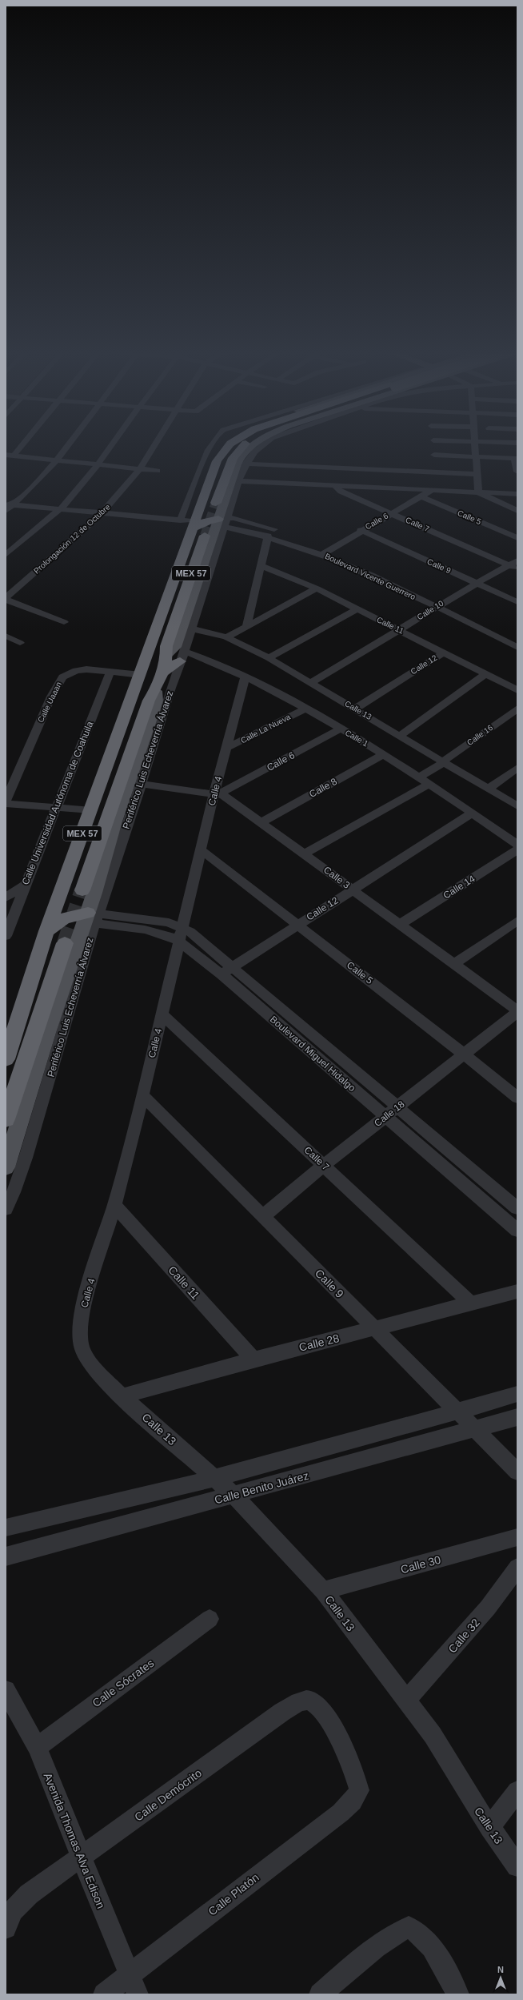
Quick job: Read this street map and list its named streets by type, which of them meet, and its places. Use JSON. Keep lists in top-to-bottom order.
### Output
{
  "streets": {
    "highway": ["MEX 57", "Periférico Luis Echeverría Álvarez"],
    "street": [
      "Calle 5",
      "Calle 6",
      "Calle 7",
      "Prolongación 12 de Octubre",
      "Calle 9",
      "Boulevard Vicente Guerrero",
      "Calle 10",
      "Calle 11",
      "Calle 12",
      "Calle Uaaan",
      "Calle 13",
      "Calle La Nueva",
      "Calle 16",
      "Calle 1",
      "Calle 8",
      "Calle 4",
      "Calle Universidad Autónoma de Coahuila",
      "Calle 3",
      "Calle 14",
      "Boulevard Miguel Hidalgo",
      "Calle 18",
      "Calle 28",
      "Calle Benito Juárez",
      "Calle 30",
      "Calle 32",
      "Calle Sócrates",
      "Calle Demócrito",
      "Avenida Thomas Alva Edison",
      "Calle Platón"
    ]
  },
  "crossings": [
    ["Calle 5", "Calle 6"],
    ["Calle 5", "Calle 12"],
    ["Calle 5", "Calle 4"],
    ["Calle 5", "Calle 18"],
    ["Calle 6", "Calle 7"],
    ["Calle 6", "Calle 9"],
    ["Calle 6", "Boulevard Vicente Guerrero"],
    ["Calle 6", "Calle 1"],
    ["Calle 6", "Calle 4"],
    ["Calle 6", "Calle 3"],
    ["Calle 7", "Calle 10"],
    ["Calle 7", "Calle 4"],
    ["Calle 7", "Calle 18"],
    ["Calle 7", "Calle 28"],
    ["Calle 9", "Calle 10"],
    ["Calle 9", "Calle 4"],
    ["Calle 9", "Calle 18"],
    ["Calle 9", "Calle 28"],
    ["Calle 9", "Calle Benito Juárez"],
    ["MEX 57", "Periférico Luis Echeverría Álvarez"],
    ["Boulevard Vicente Guerrero", "Calle 10"],
    ["Boulevard Vicente Guerrero", "Periférico Luis Echeverría Álvarez"],
    ["Calle 10", "Calle 11"],
    ["Calle 10", "Calle 13"],
    ["Calle 11", "Calle 12"],
    ["Calle 11", "Calle 4"],
    ["Calle 11", "Calle 28"],
    ["Calle 12", "Calle 13"],
    ["Calle 12", "Calle 1"],
    ["Calle 12", "Calle 3"],
    ["Calle 12", "Boulevard Miguel Hidalgo"],
    ["Calle Uaaan", "Periférico Luis Echeverría Álvarez"],
    ["Calle Uaaan", "Calle Universidad Autónoma de Coahuila"],
    ["Calle 13", "Calle 16"],
    ["Calle 13", "Periférico Luis Echeverría Álvarez"],
    ["Calle 13", "Calle 4"],
    ["Calle 13", "Calle 28"],
    ["Calle 13", "Calle Benito Juárez"],
    ["Calle 13", "Calle 30"],
    ["Calle 13", "Calle 32"],
    ["Calle La Nueva", "Calle 1"],
    ["Calle La Nueva", "Calle 4"],
    ["Calle 16", "Calle 1"],
    ["Calle 1", "Periférico Luis Echeverría Álvarez"],
    ["Calle 1", "Calle 8"],
    ["Calle 1", "Calle 4"],
    ["Periférico Luis Echeverría Álvarez", "Calle 3"],
    ["Periférico Luis Echeverría Álvarez", "Boulevard Miguel Hidalgo"],
    ["Calle 8", "Calle 3"],
    ["Calle 4", "Calle 3"],
    ["Calle 4", "Boulevard Miguel Hidalgo"],
    ["Calle 4", "Calle 28"],
    ["Calle 3", "Calle 14"],
    ["Calle 3", "Calle 18"],
    ["Boulevard Miguel Hidalgo", "Calle 18"],
    ["Calle Sócrates", "Avenida Thomas Alva Edison"],
    ["Calle Demócrito", "Avenida Thomas Alva Edison"],
    ["Calle Demócrito", "Calle Platón"],
    ["Avenida Thomas Alva Edison", "Calle Platón"]
  ],
  "north": "top"
}
